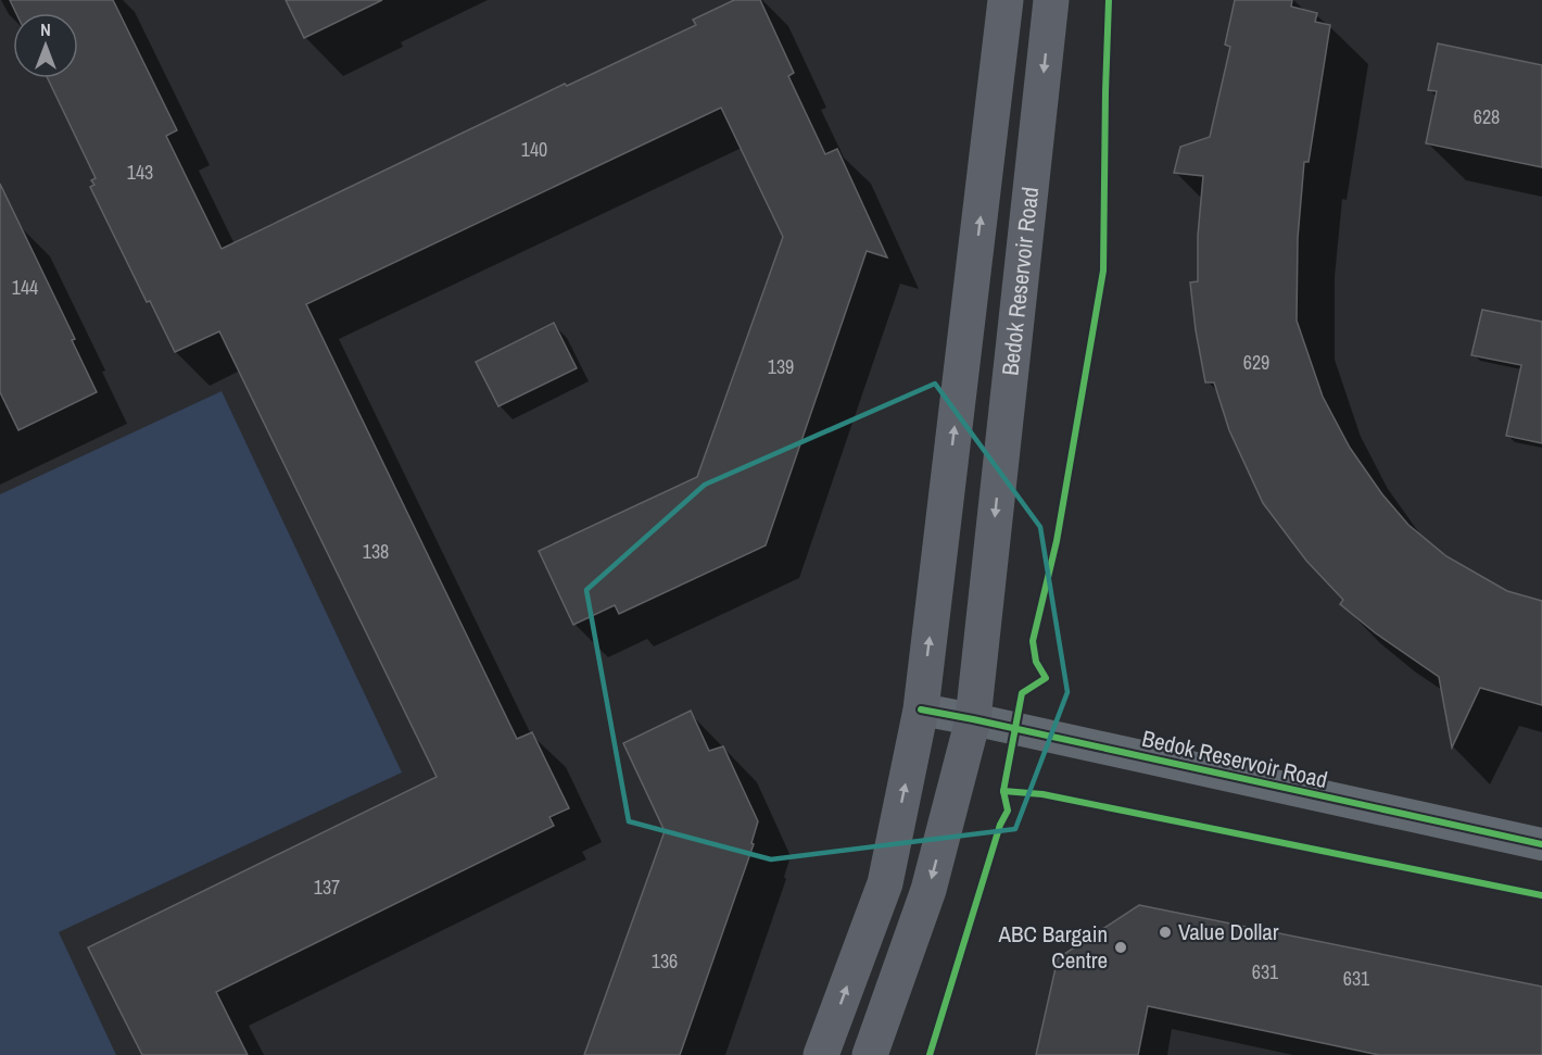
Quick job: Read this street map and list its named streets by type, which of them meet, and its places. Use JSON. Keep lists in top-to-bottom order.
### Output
{
  "streets": {
    "main road": ["Bedok Reservoir Road"]
  },
  "places": ["Value Dollar", "ABC Bargain Centre"],
  "house_numbers": [
    "628",
    "140",
    "143",
    "144",
    "629",
    "139",
    "138",
    "137",
    "136",
    "631",
    "631"
  ],
  "north": "top"
}
